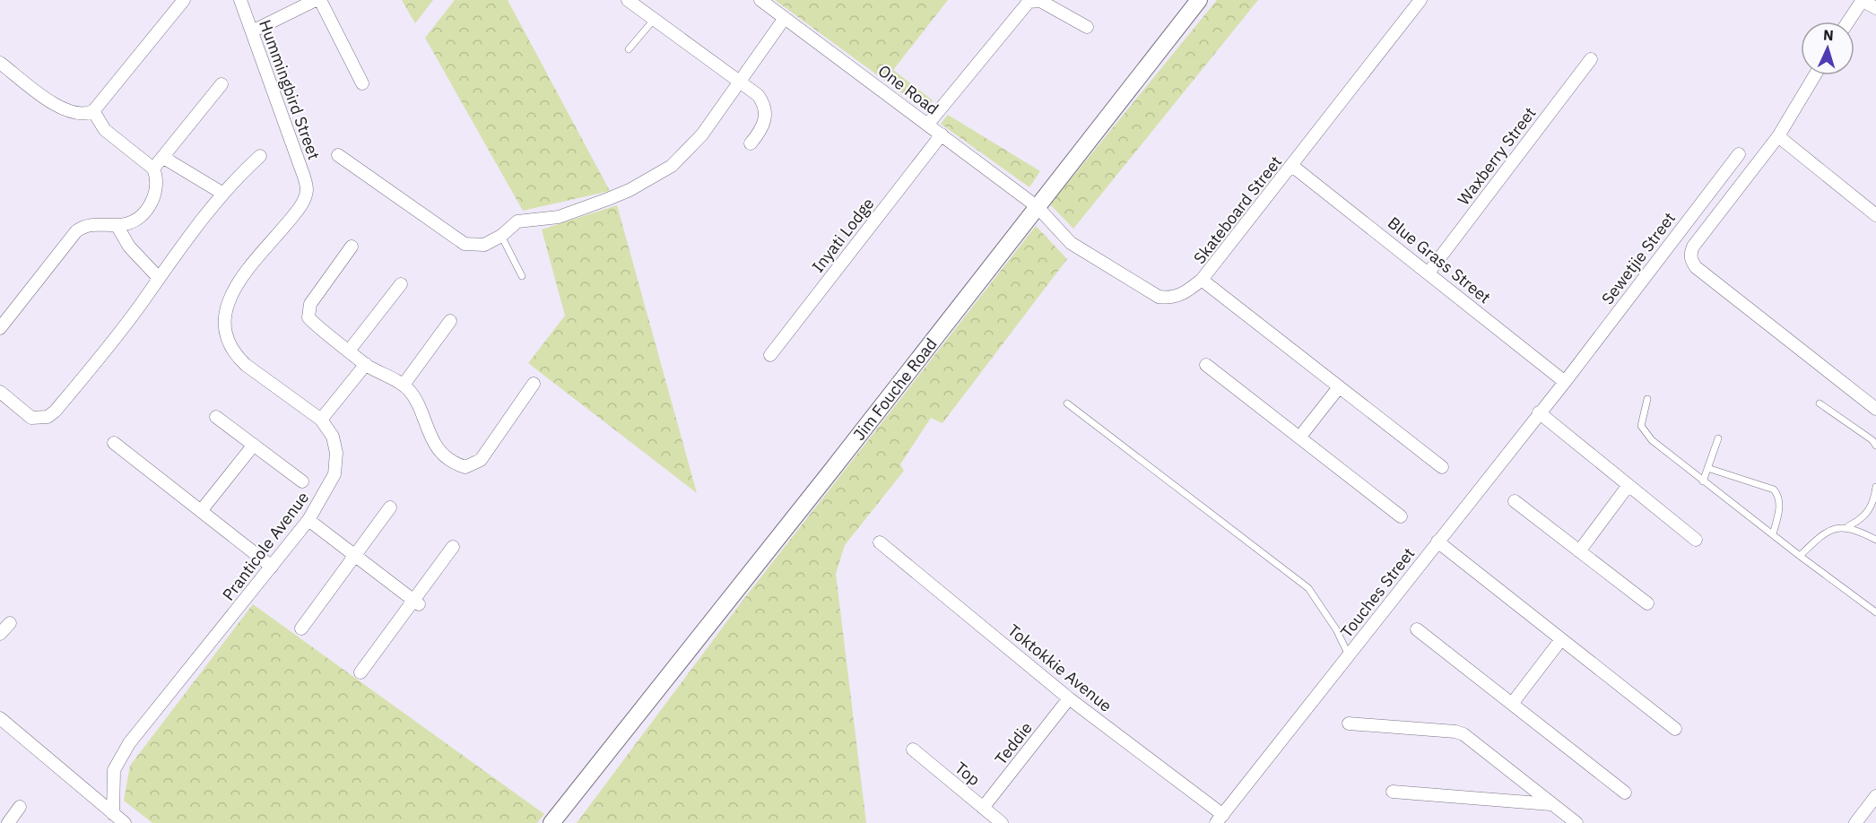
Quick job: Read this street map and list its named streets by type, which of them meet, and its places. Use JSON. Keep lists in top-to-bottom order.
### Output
{
  "streets": {
    "street": [
      "Hummingbird Street",
      "One Road",
      "Waxberry Street",
      "Skateboard Street",
      "Inyati Lodge",
      "Sewetjie Street",
      "Blue Grass Street",
      "Jim Fouche Road",
      "Pranticole Avenue",
      "Touches Street",
      "Toktokkie Avenue",
      "Teddie",
      "Top"
    ]
  },
  "crossings": [
    ["Hummingbird Street", "Pranticole Avenue"],
    ["One Road", "Skateboard Street"],
    ["One Road", "Inyati Lodge"],
    ["One Road", "Jim Fouche Road"],
    ["Waxberry Street", "Blue Grass Street"],
    ["Skateboard Street", "Blue Grass Street"],
    ["Skateboard Street", "Jim Fouche Road"],
    ["Sewetjie Street", "Blue Grass Street"],
    ["Sewetjie Street", "Touches Street"],
    ["Blue Grass Street", "Touches Street"],
    ["Touches Street", "Toktokkie Avenue"],
    ["Toktokkie Avenue", "Teddie"],
    ["Teddie", "Top"]
  ],
  "north": "top"
}
